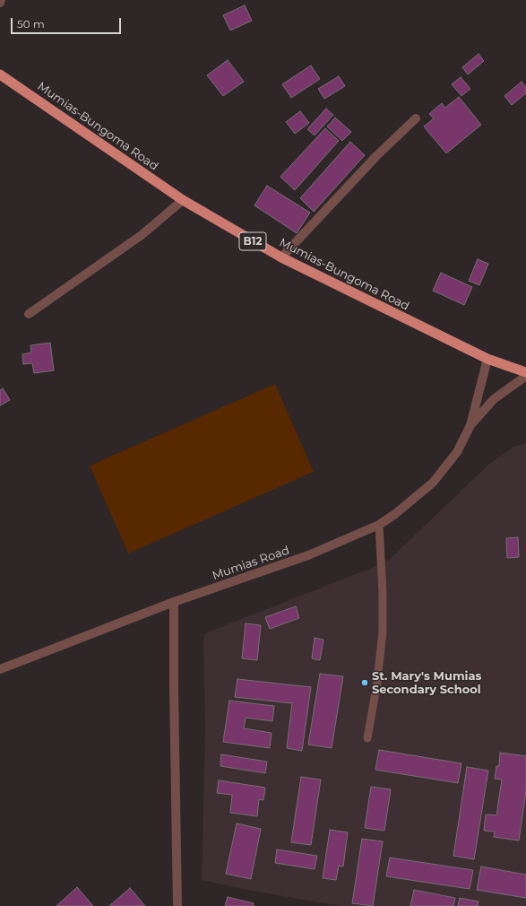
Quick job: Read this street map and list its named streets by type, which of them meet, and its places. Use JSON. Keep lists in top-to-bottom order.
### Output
{
  "streets": {
    "highway": ["Mumias-Bungoma Road", "B12"],
    "street": ["Mumias Road"]
  },
  "crossings": [
    ["Mumias-Bungoma Road", "Mumias Road"]
  ],
  "places": ["St. Mary's Mumias Secondary School"],
  "scale_bar": "50 m"
}
